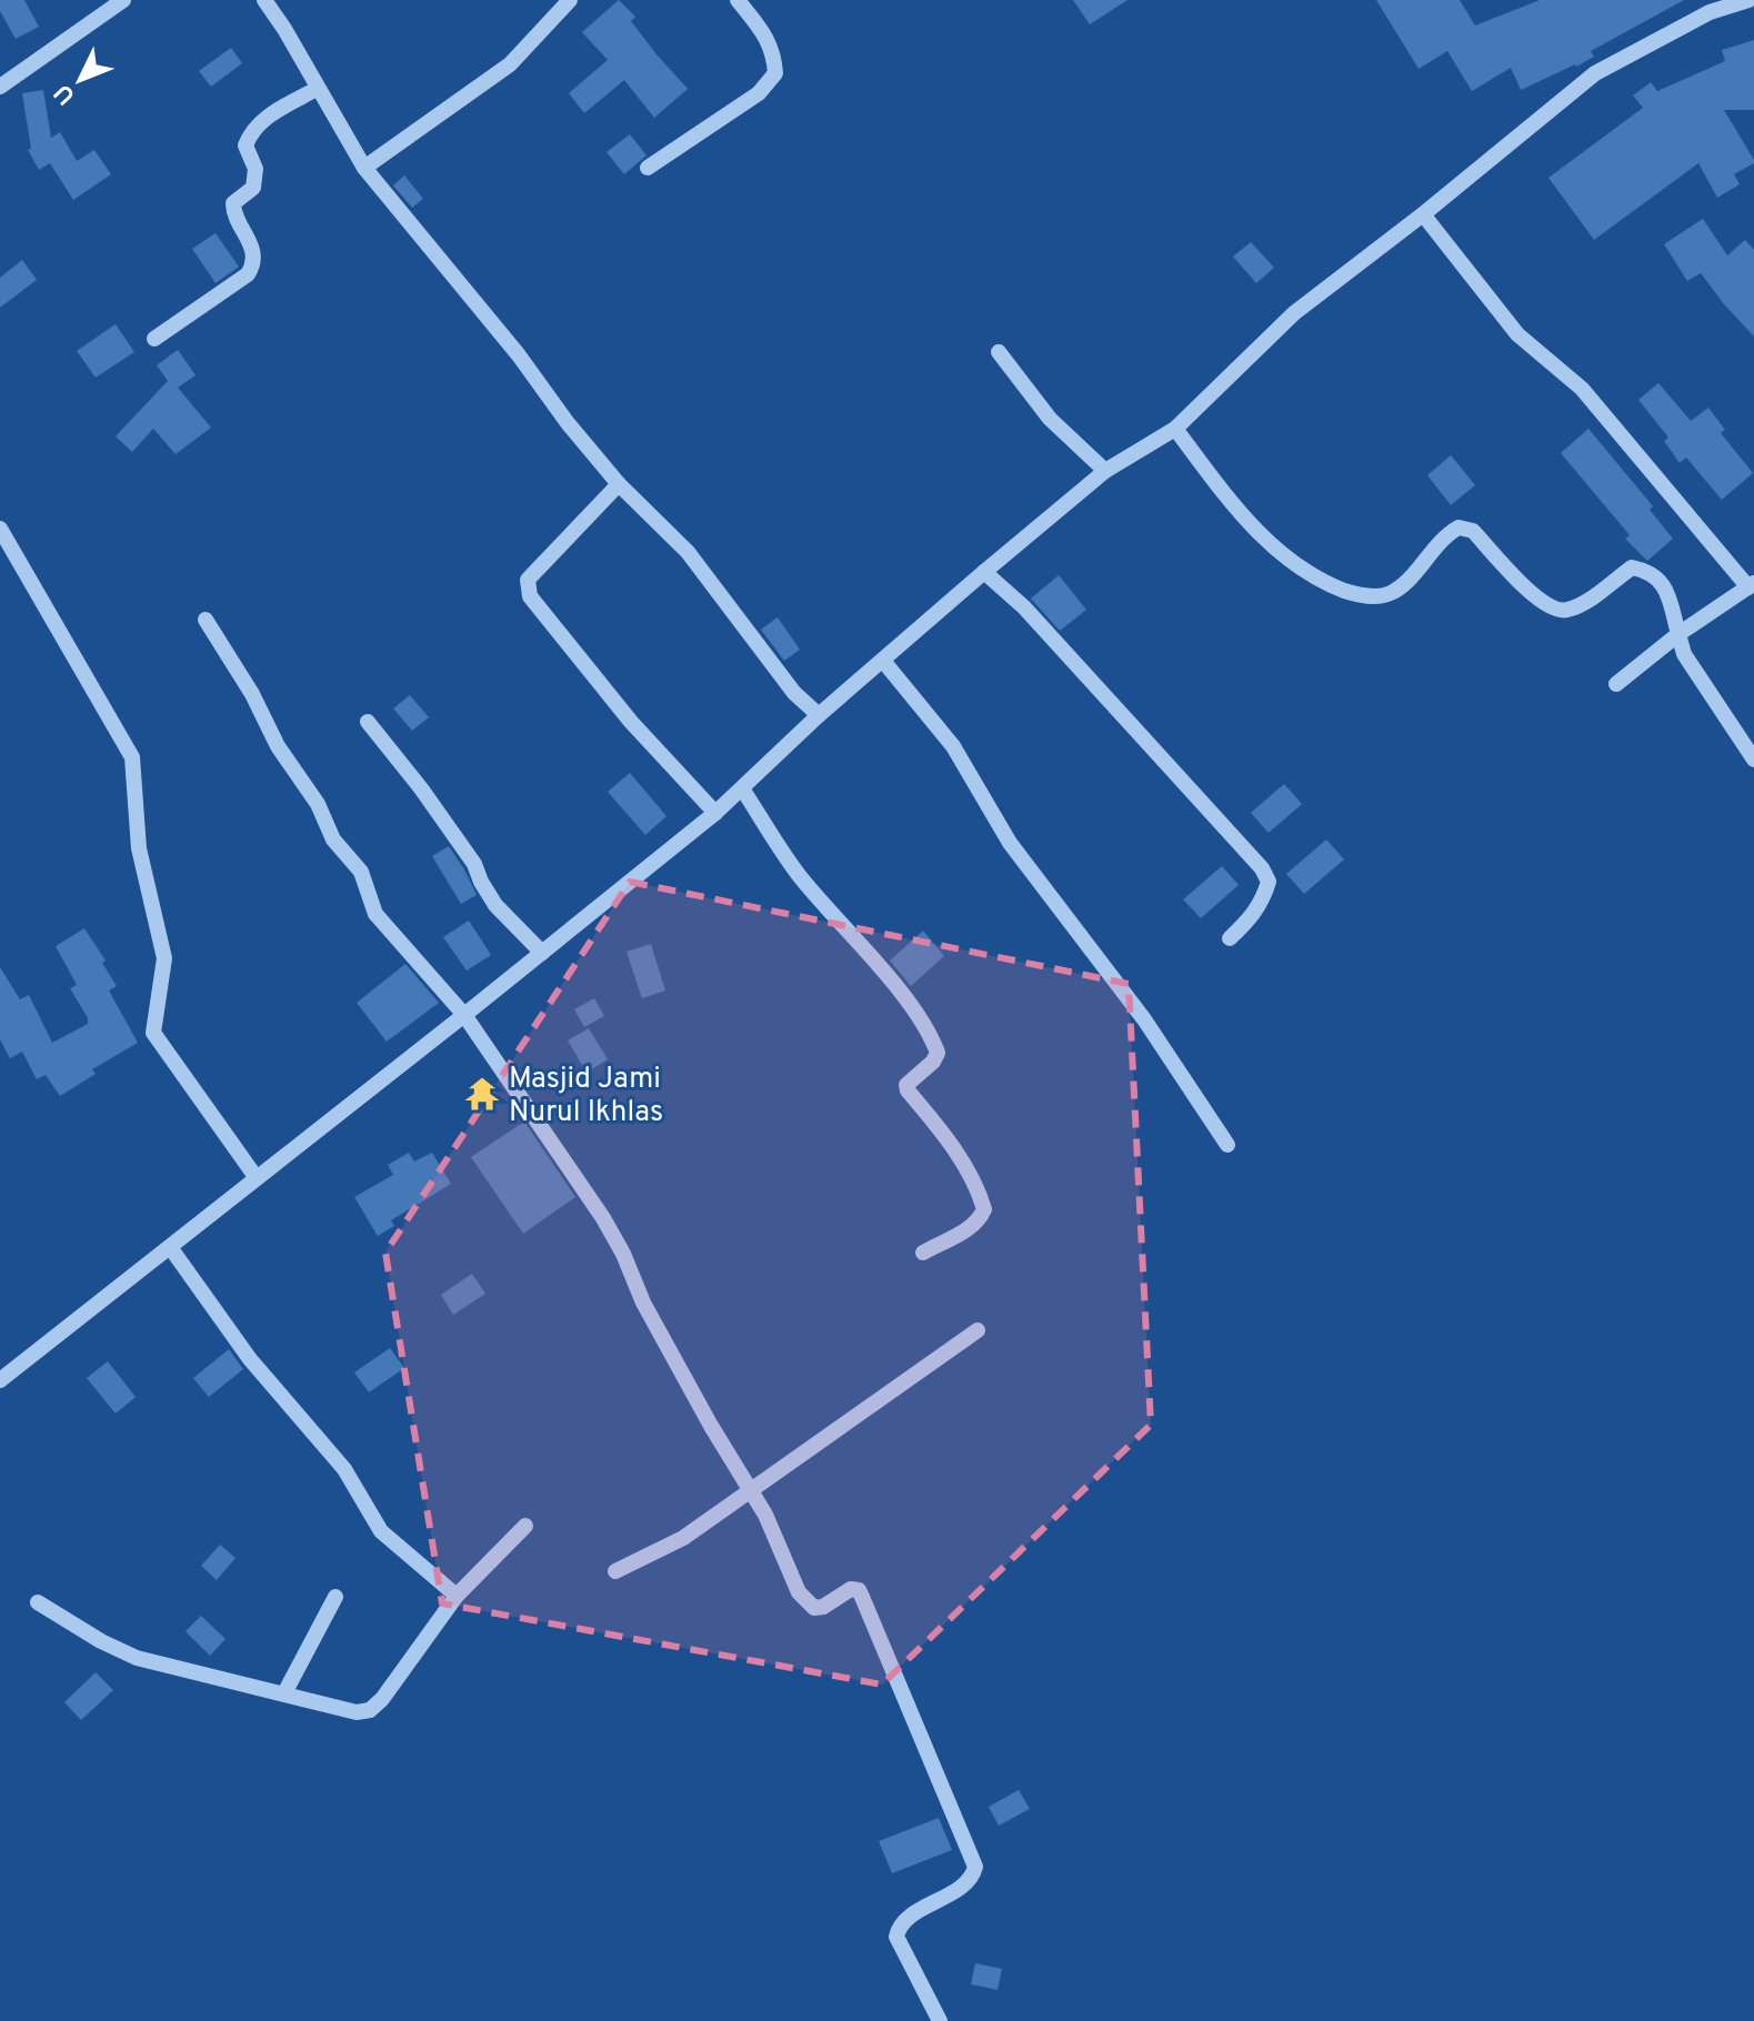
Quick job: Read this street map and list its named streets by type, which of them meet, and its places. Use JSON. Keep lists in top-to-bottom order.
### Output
{
  "places": {
    "temple": ["Masjid Jami Nurul Ikhlas"]
  },
  "north": "bottom left"
}
